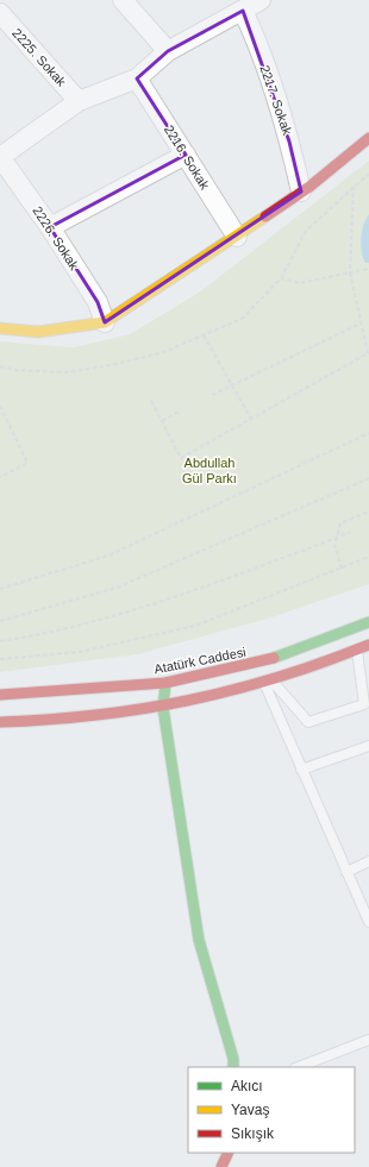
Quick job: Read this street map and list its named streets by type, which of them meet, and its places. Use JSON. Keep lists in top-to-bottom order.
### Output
{
  "streets": {
    "main road": ["Atatürk Caddesi"],
    "street": [
      "2225. Sokak",
      "2217. Sokak",
      "2216. Sokak",
      "2226. Sokak"
    ]
  },
  "parks": ["Abdullah Gül Parkı"],
  "legend": ["Akıcı", "Yavaş", "Sıkışık"]
}
